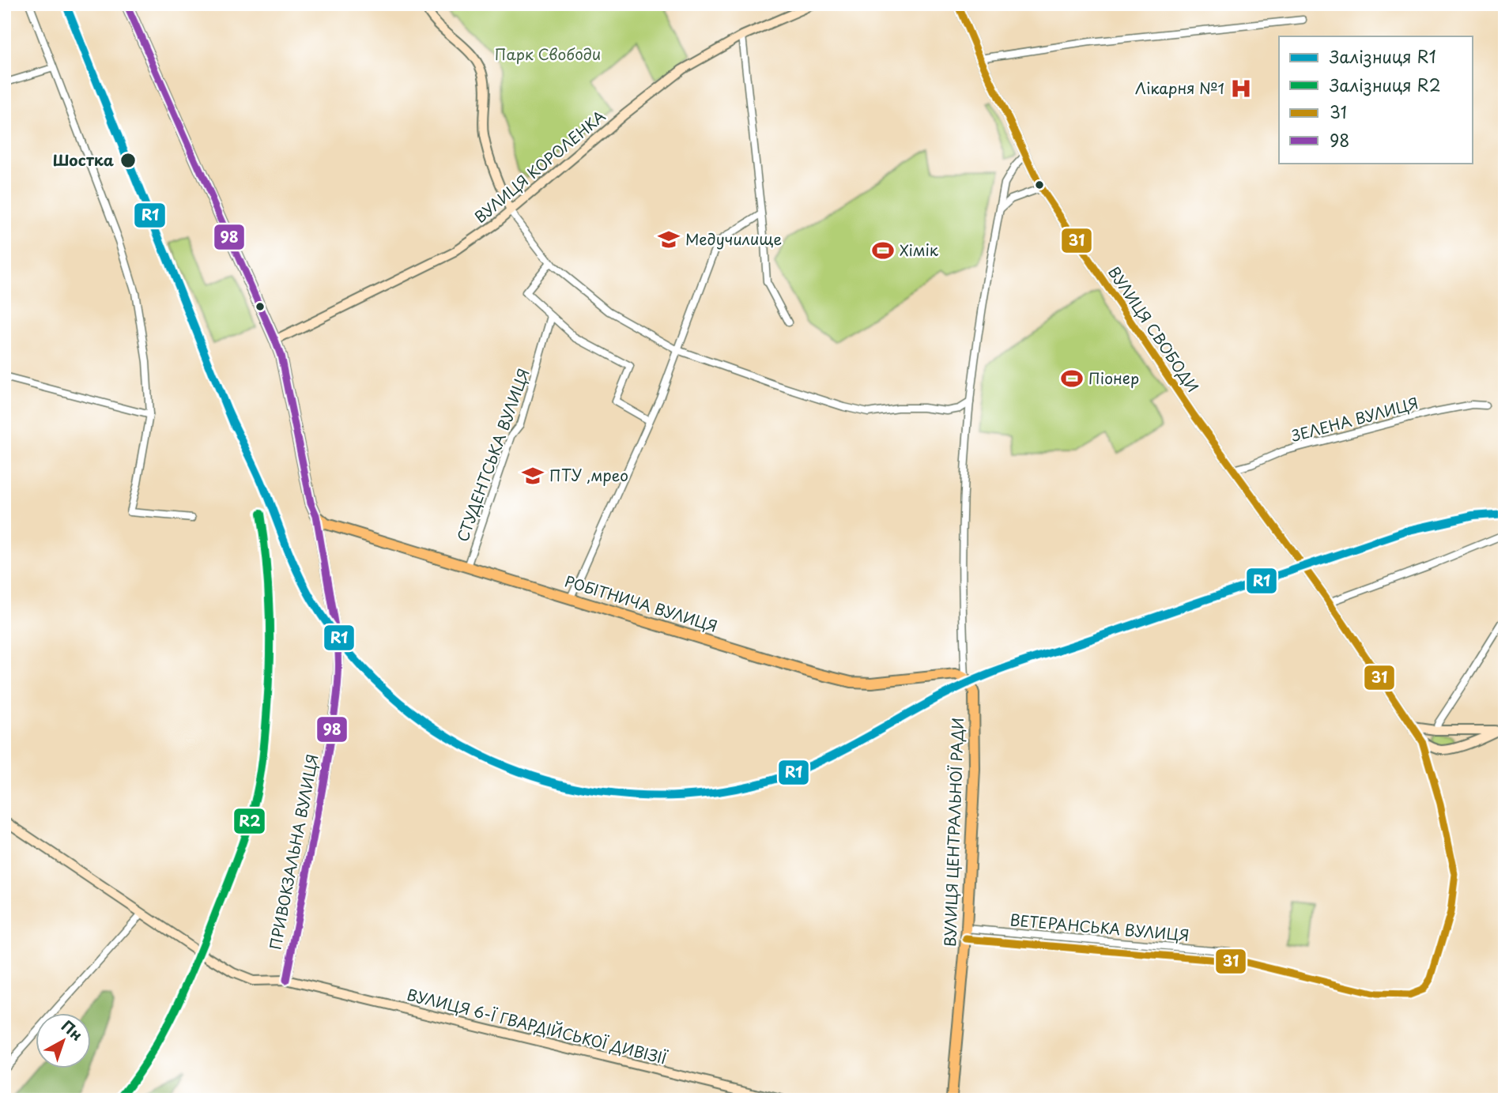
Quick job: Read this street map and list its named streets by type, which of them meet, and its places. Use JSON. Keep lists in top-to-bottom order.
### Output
{
  "streets": {
    "main road": [
      "ВУЛИЦЯ КОРОЛЕНКА",
      "ВУЛИЦЯ СВОБОДИ",
      "РОБІТНИЧА ВУЛИЦЯ",
      "ВУЛИЦЯ ЦЕНТРАЛЬНОЇ РАДИ",
      "ПРИВОКЗАЛЬНА ВУЛИЦЯ",
      "ВУЛИЦЯ 6-Ї ГВАРДІЙСЬКОЇ ДИВІЗІЇ"
    ],
    "street": ["ЗЕЛЕНА ВУЛИЦЯ", "СТУДЕНТСЬКА ВУЛИЦЯ", "ВЕТЕРАНСЬКА ВУЛИЦЯ"]
  },
  "crossings": [
    ["ВУЛИЦЯ КОРОЛЕНКА", "ПРИВОКЗАЛЬНА ВУЛИЦЯ"],
    ["ВУЛИЦЯ СВОБОДИ", "ЗЕЛЕНА ВУЛИЦЯ"],
    ["ВУЛИЦЯ СВОБОДИ", "ВУЛИЦЯ ЦЕНТРАЛЬНОЇ РАДИ"],
    ["СТУДЕНТСЬКА ВУЛИЦЯ", "РОБІТНИЧА ВУЛИЦЯ"],
    ["РОБІТНИЧА ВУЛИЦЯ", "ВУЛИЦЯ ЦЕНТРАЛЬНОЇ РАДИ"],
    ["РОБІТНИЧА ВУЛИЦЯ", "ПРИВОКЗАЛЬНА ВУЛИЦЯ"],
    ["ВУЛИЦЯ ЦЕНТРАЛЬНОЇ РАДИ", "ВЕТЕРАНСЬКА ВУЛИЦЯ"],
    ["ПРИВОКЗАЛЬНА ВУЛИЦЯ", "ВУЛИЦЯ 6-Ї ГВАРДІЙСЬКОЇ ДИВІЗІЇ"]
  ],
  "parks": ["Парк Свободи"],
  "places": {
    "hospital": ["Лікарня №1"],
    "other": ["Шостка"],
    "school or university": ["Медучилище", "ПТУ ,мрео"],
    "sports": ["Хімік", "Піонер"]
  },
  "lines": [
    "rail line R1",
    "transit line 31",
    "transit line 98",
    "rail line R2"
  ],
  "legend": [
    "Залізниця R1",
    "Залізниця R2",
    "31",
    "98"
  ],
  "north": "top right"
}
